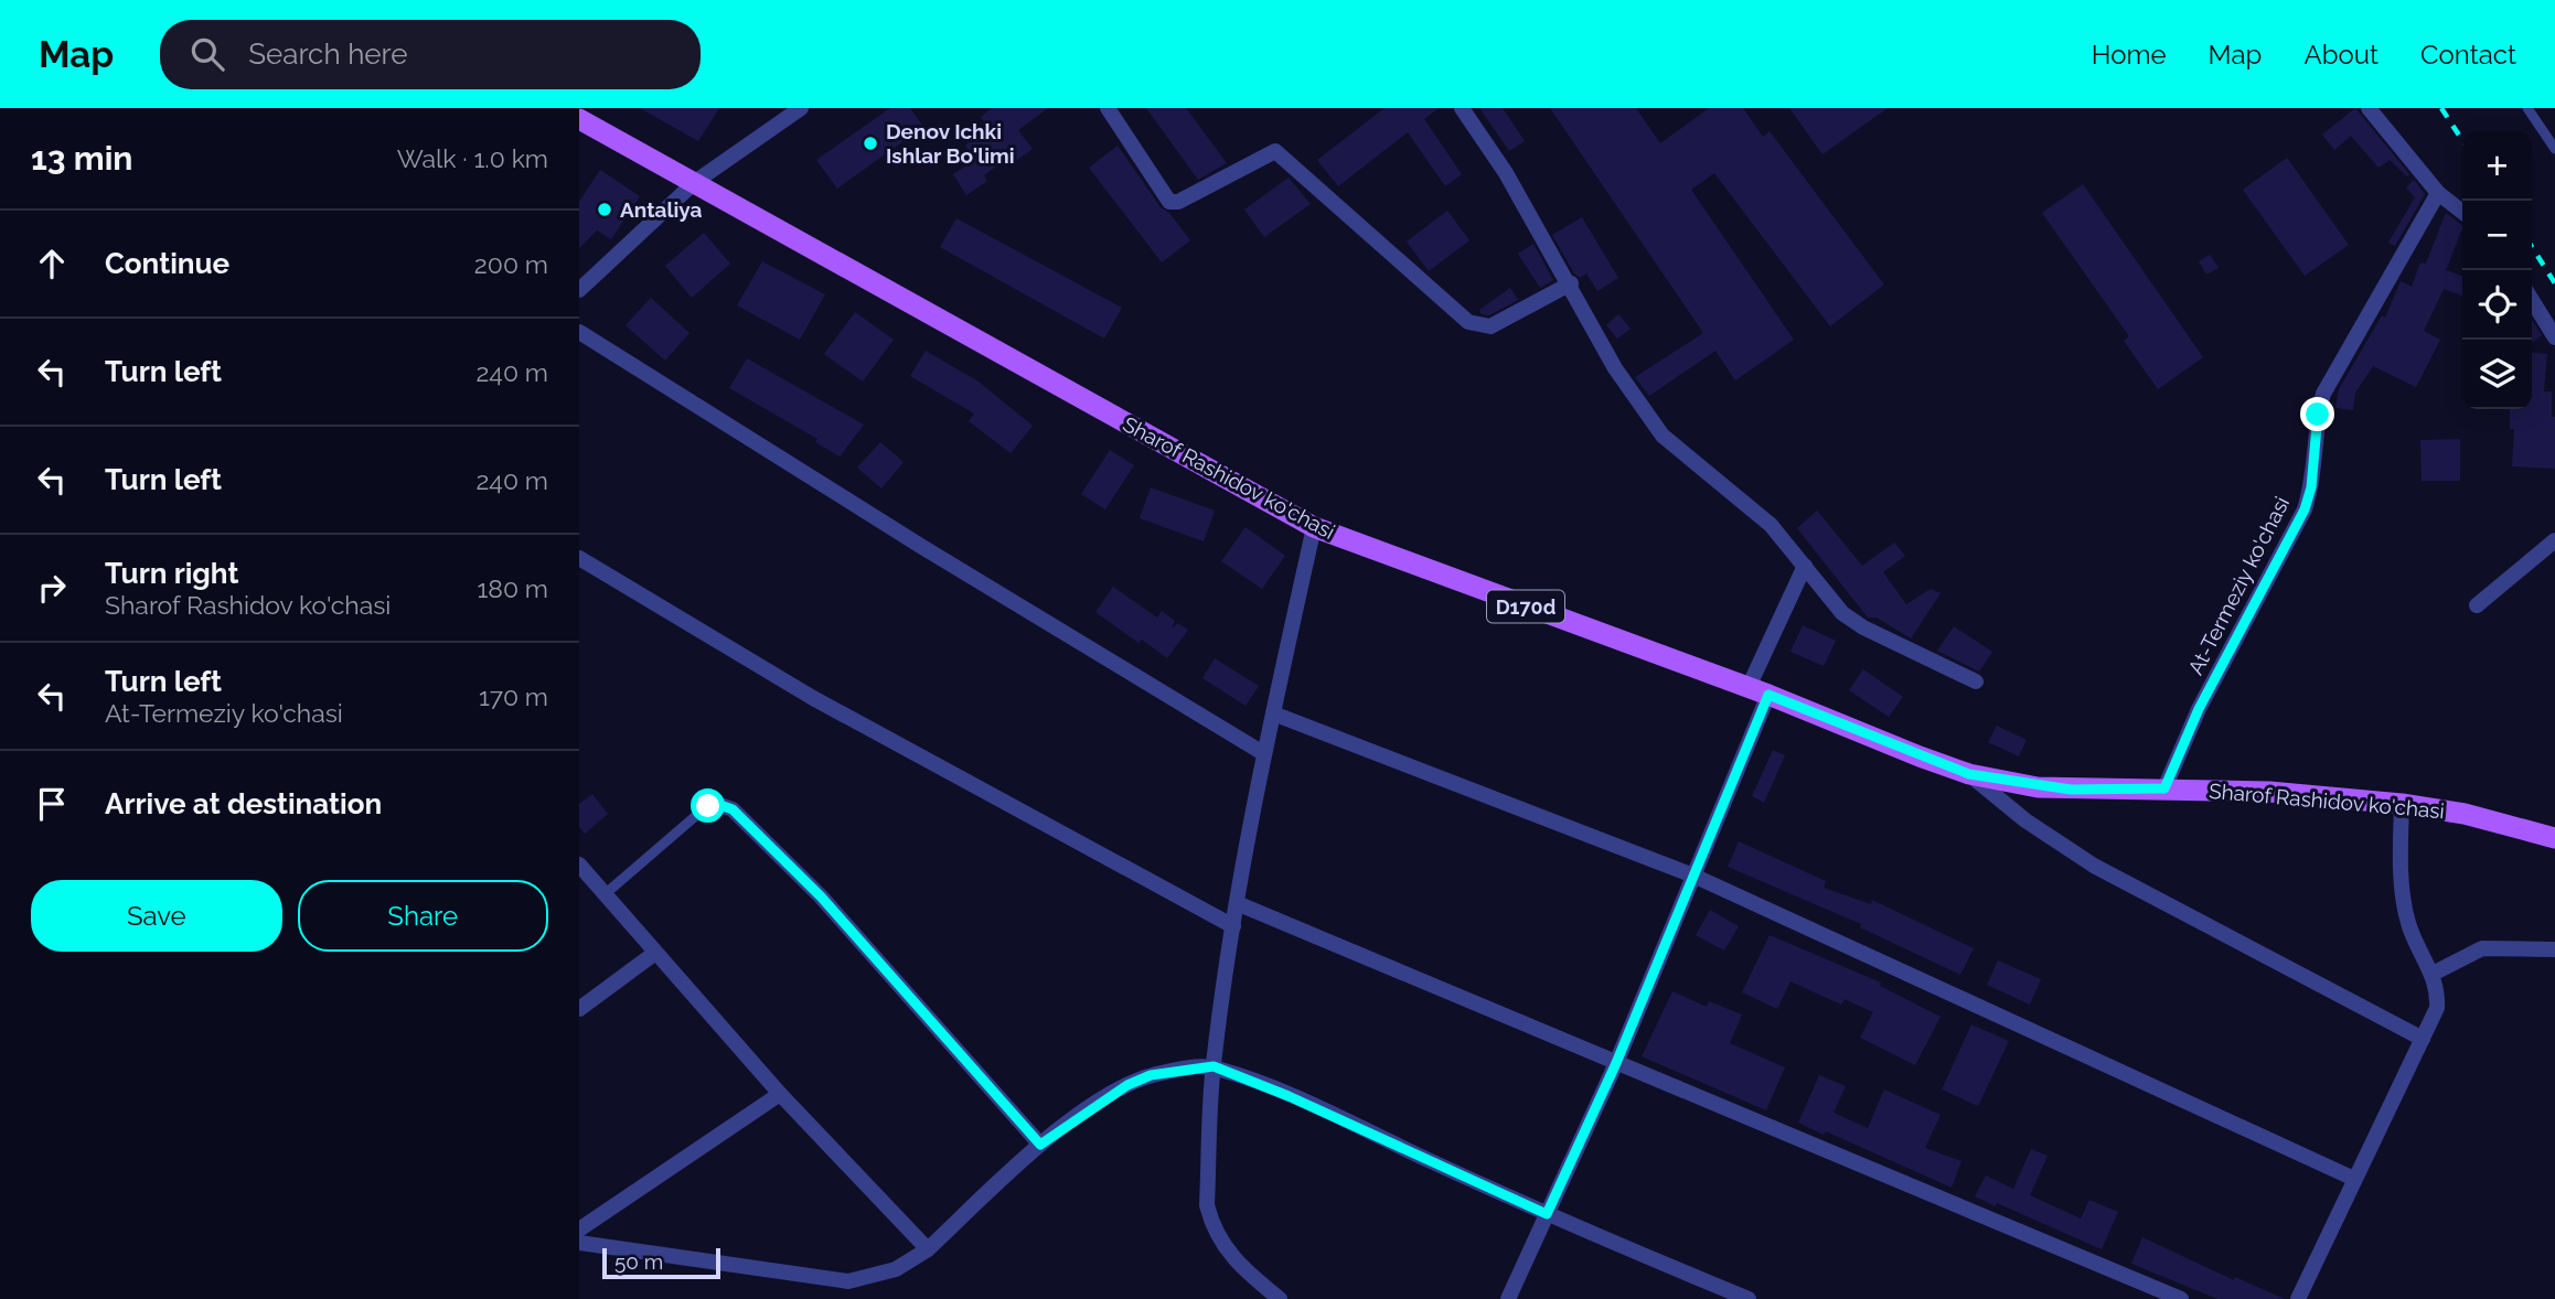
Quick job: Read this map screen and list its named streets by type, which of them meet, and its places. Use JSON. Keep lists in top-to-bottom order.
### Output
{
  "streets": {
    "main road": ["Sharof Rashidov ko'chasi", "D170d"],
    "street": ["At-Termeziy ko'chasi"]
  },
  "crossings": [
    ["Sharof Rashidov ko'chasi", "At-Termeziy ko'chasi"]
  ],
  "places": ["Denov Ichki Ishlar Bo'limi", "Antaliya"],
  "scale_bar": "50 m",
  "page": {
    "header": "Map",
    "search": "Search here",
    "nav": [
      "Home",
      "Map",
      "About",
      "Contact"
    ],
    "heading": ["13 min", "Walk · 1.0 km"],
    "map_buttons": ["+", "−"],
    "list": [
      ["Continue", "200 m"],
      ["Turn left", "240 m"],
      ["Turn left", "240 m"],
      ["Turn right", "Sharof Rashidov ko'chasi", "180 m"],
      ["Turn left", "At-Termeziy ko'chasi", "170 m"],
      "Arrive at destination"
    ],
    "buttons": ["Save", "Share"],
    "scale": "50 m"
  }
}
